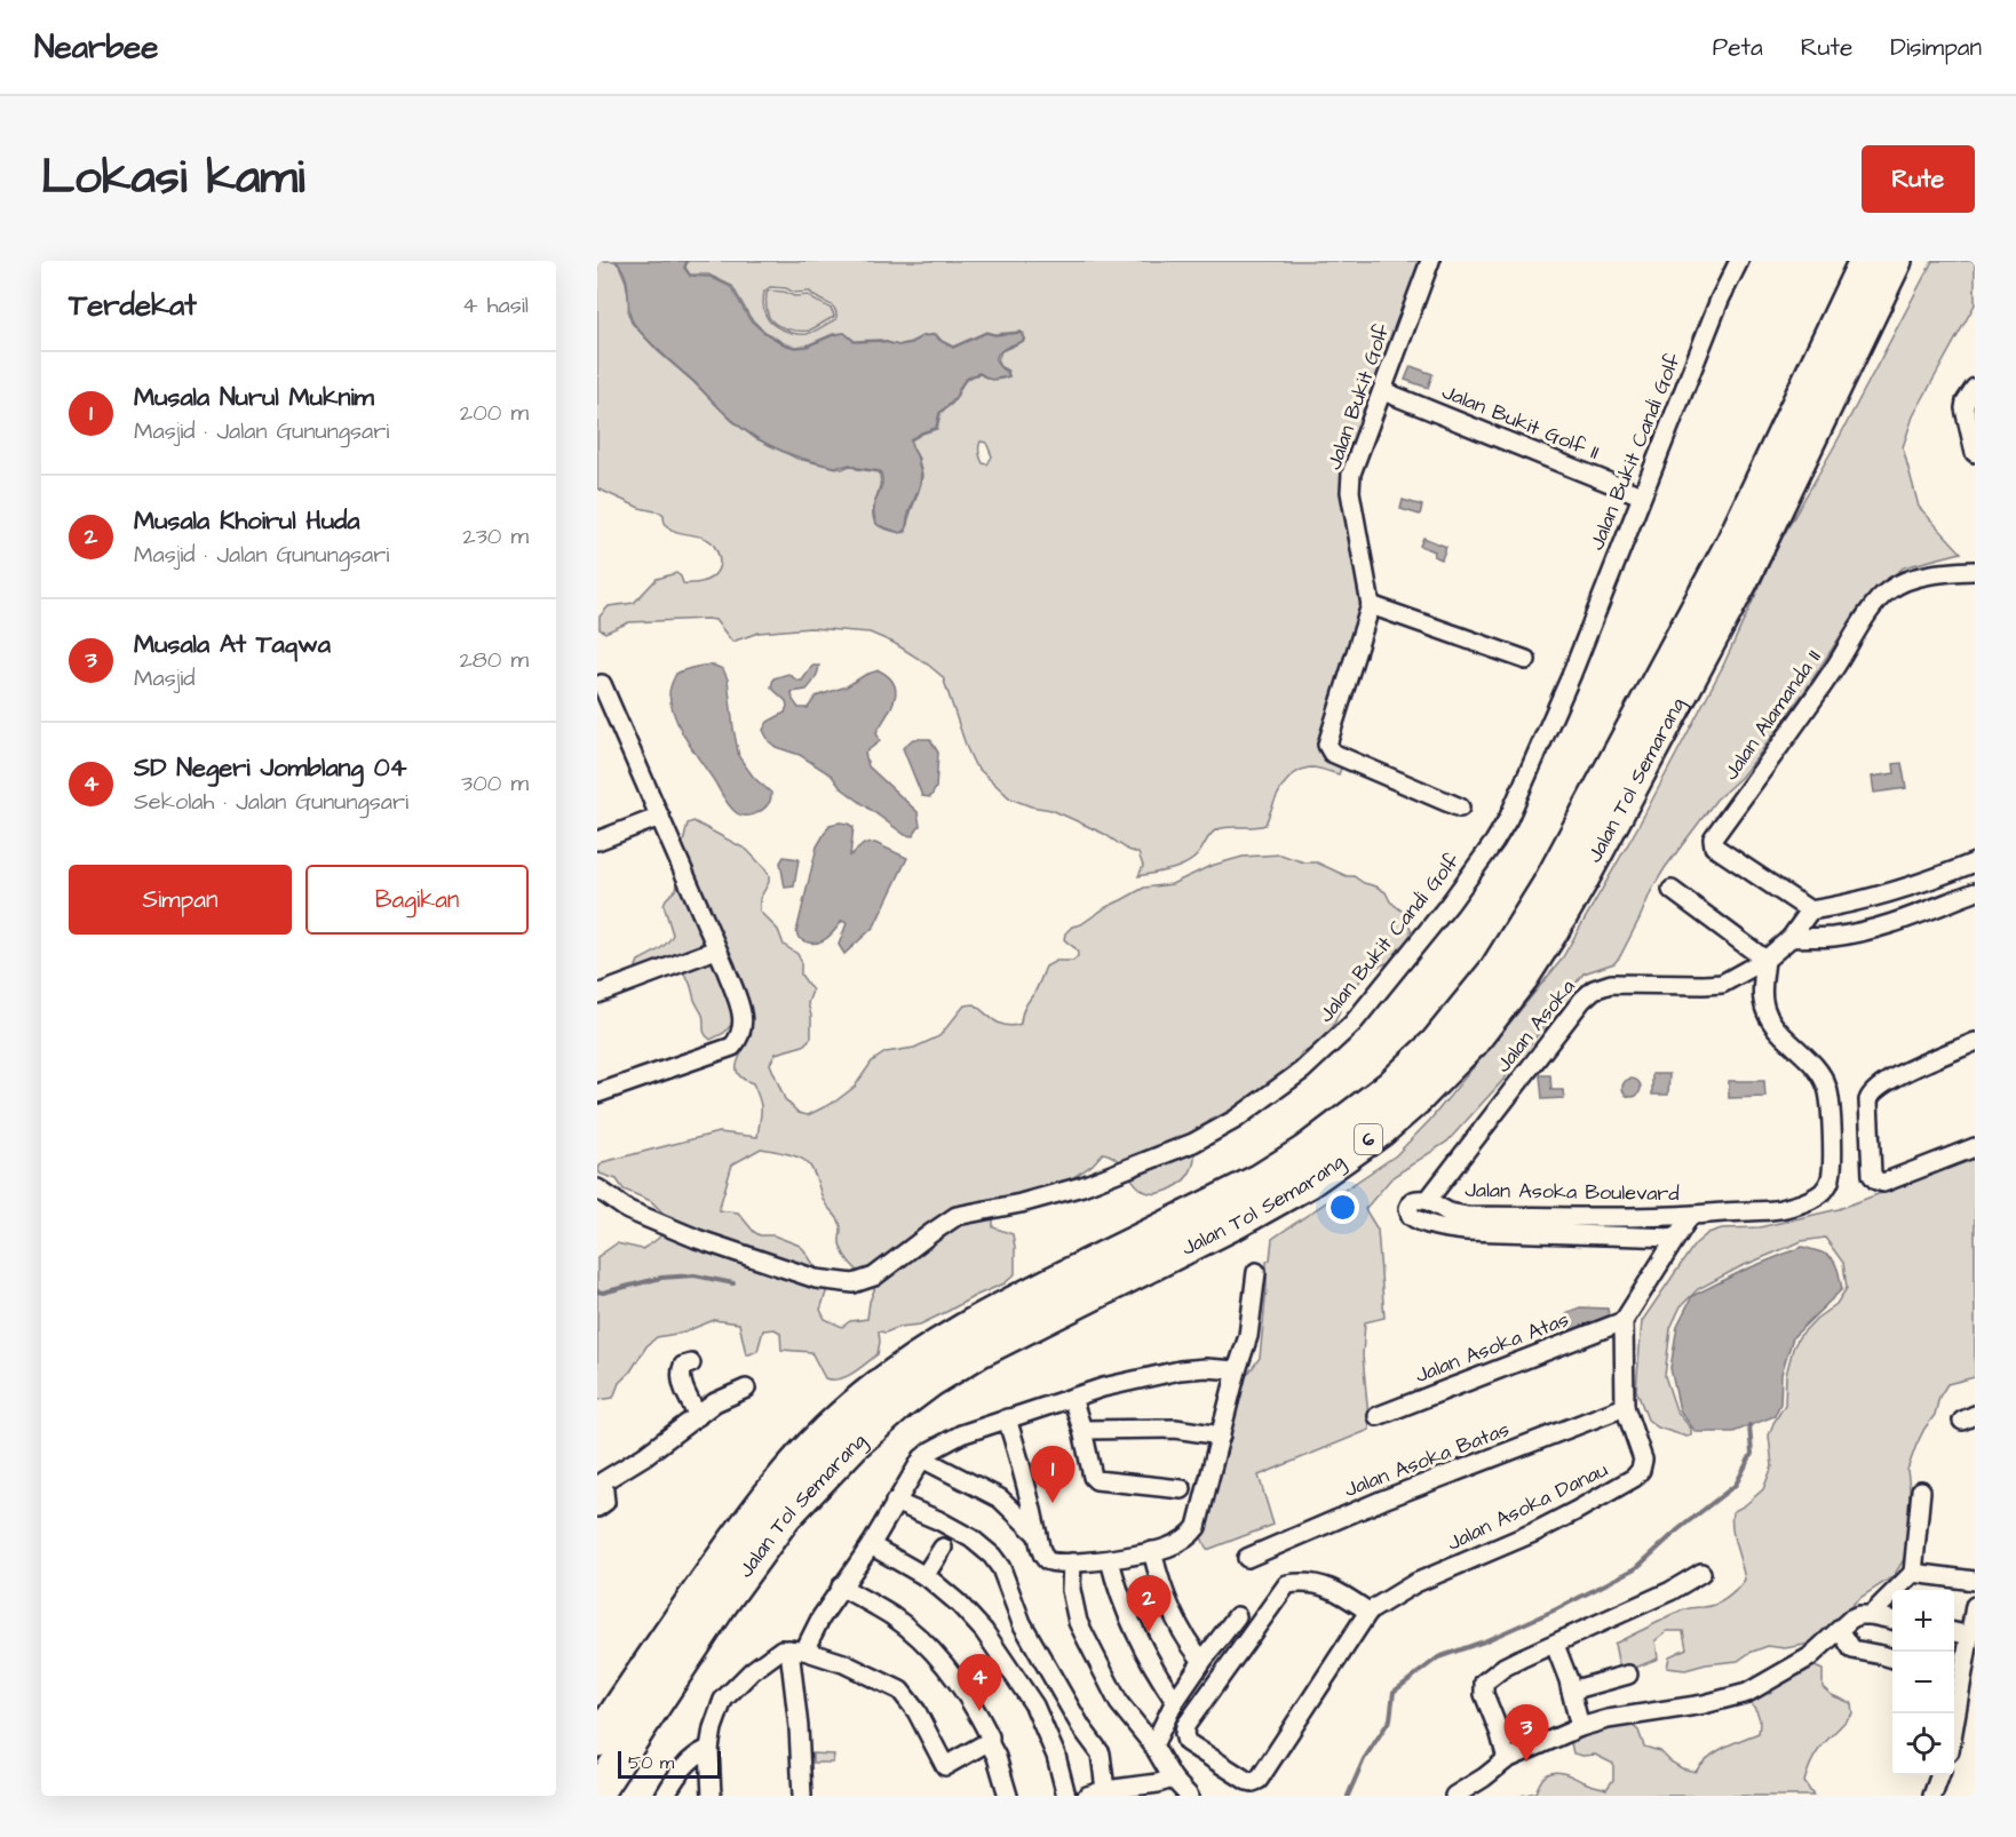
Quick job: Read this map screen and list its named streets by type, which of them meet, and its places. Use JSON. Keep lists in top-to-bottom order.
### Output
{
  "streets": {
    "highway": ["Jalan Tol Semarang", "6"],
    "street": [
      "Jalan Bukit Golf",
      "Jalan Bukit Golf II",
      "Jalan Bukit Candi Golf",
      "Jalan Alamanda II",
      "Jalan Asoka",
      "Jalan Asoka Boulevard",
      "Jalan Asoka Atas",
      "Jalan Asoka Batas",
      "Jalan Asoka Danau"
    ]
  },
  "crossings": [
    ["Jalan Bukit Golf", "Jalan Bukit Golf II"],
    ["Jalan Bukit Golf II", "Jalan Bukit Candi Golf"],
    ["Jalan Alamanda II", "Jalan Asoka"],
    ["Jalan Asoka", "Jalan Asoka Boulevard"],
    ["Jalan Asoka Atas", "Jalan Asoka Danau"],
    ["Jalan Asoka Batas", "Jalan Asoka Danau"]
  ],
  "scale_bar": "50 m",
  "page": {
    "header": "Nearbee",
    "nav": ["Peta", "Rute", "Disimpan"],
    "title": "Lokasi kami",
    "buttons": [
      "Rute",
      ["Simpan", "Bagikan"]
    ],
    "heading": ["Terdekat", "4 hasil"],
    "list": [
      {
        "mark": "1",
        "name": "Musala Nurul Muknim",
        "note": "Masjid · Jalan Gunungsari",
        "value": "200 m"
      },
      {
        "mark": "2",
        "name": "Musala Khoirul Huda",
        "note": "Masjid · Jalan Gunungsari",
        "value": "230 m"
      },
      {
        "mark": "3",
        "name": "Musala At Taqwa",
        "note": "Masjid",
        "value": "280 m"
      },
      {
        "mark": "4",
        "name": "SD Negeri Jomblang 04",
        "note": "Sekolah · Jalan Gunungsari",
        "value": "300 m"
      }
    ],
    "pins": [
      "1",
      "2",
      "4",
      "3"
    ],
    "map_buttons": ["+", "−"],
    "scale": "50 m"
  }
}
